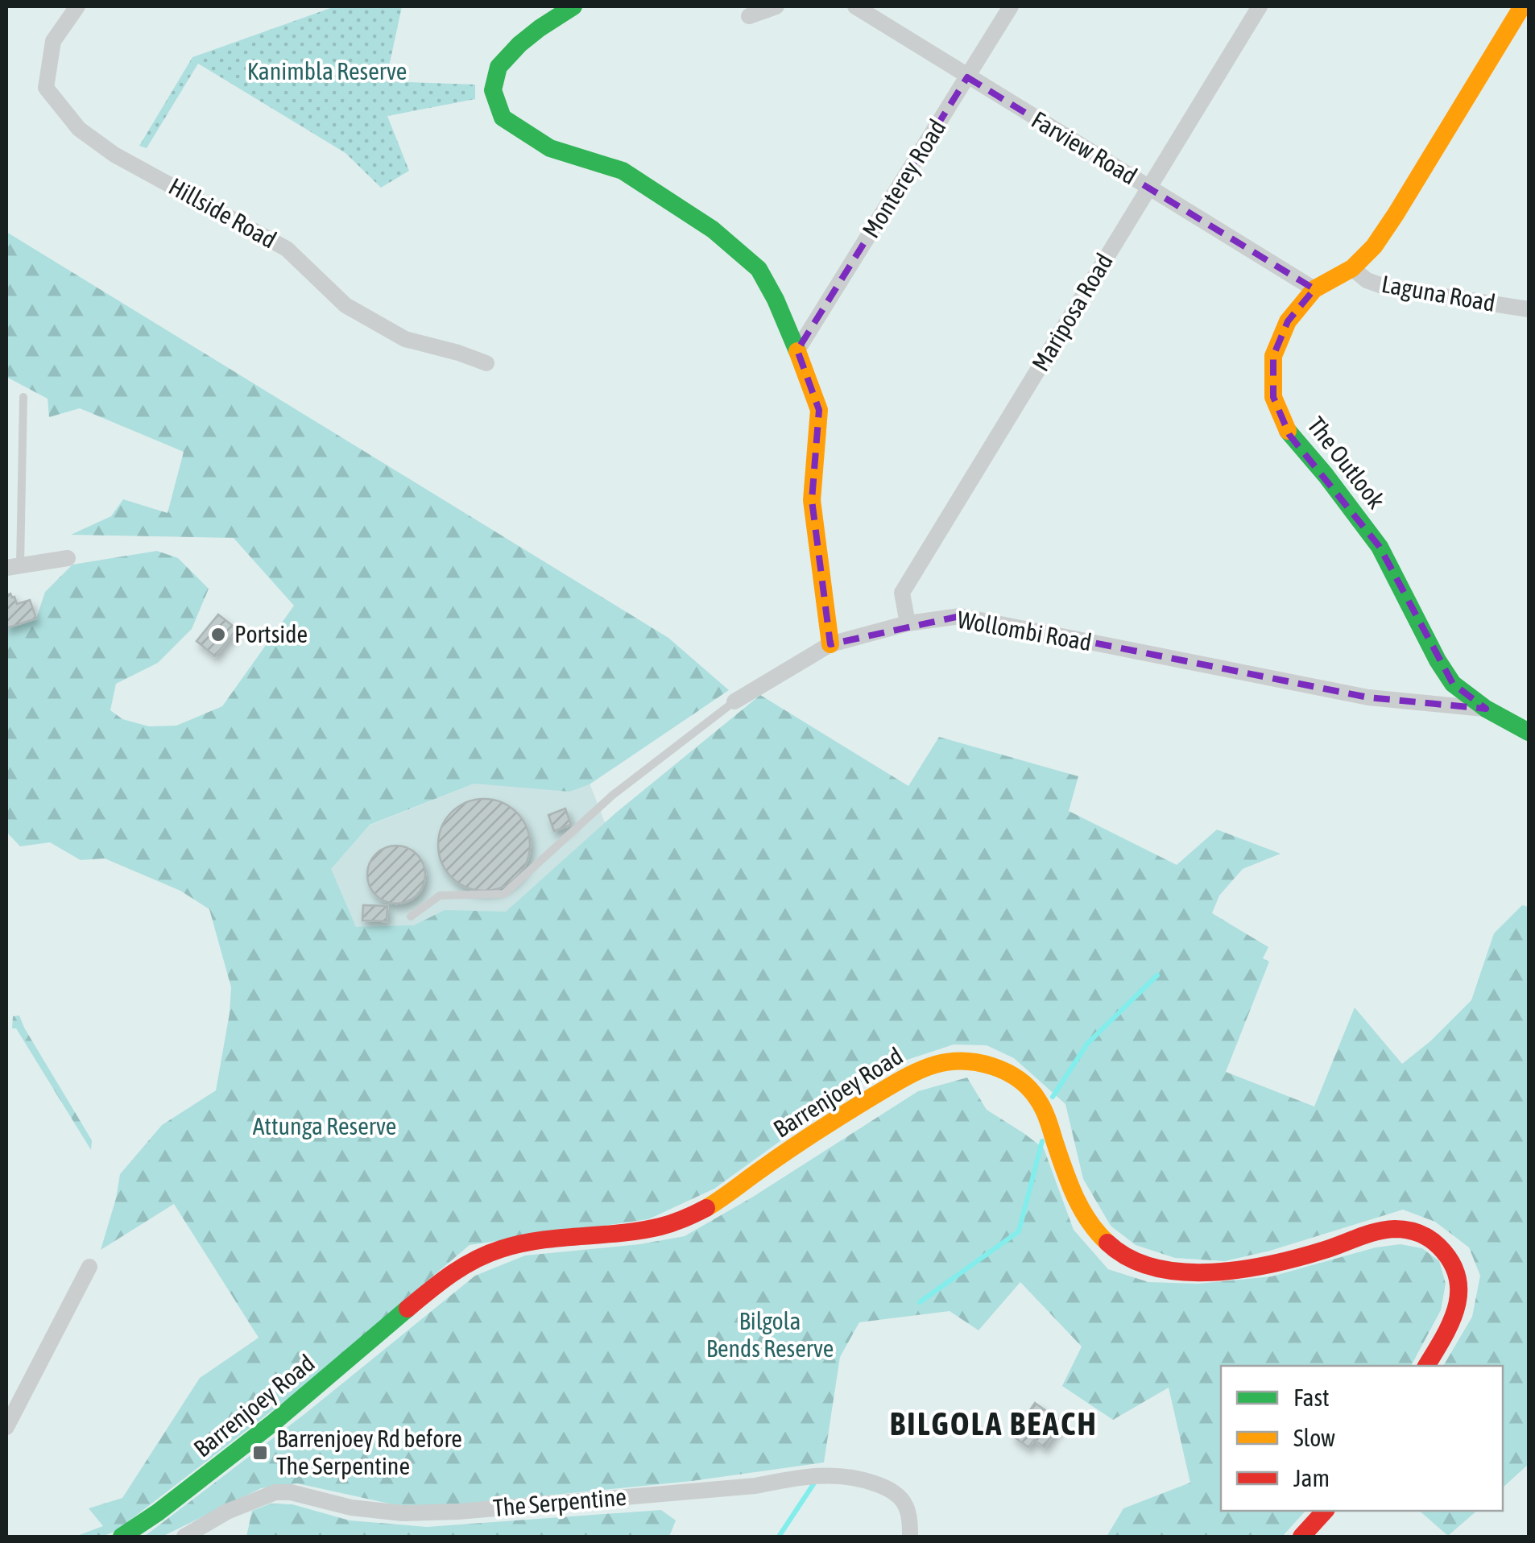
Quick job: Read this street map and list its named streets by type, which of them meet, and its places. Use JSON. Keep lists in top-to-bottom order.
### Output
{
  "streets": {
    "main road": ["The Outlook", "Barrenjoey Road"],
    "street": [
      "Farview Road",
      "Monterey Road",
      "Hillside Road",
      "Laguna Road",
      "Mariposa Road",
      "Wollombi Road",
      "The Serpentine"
    ]
  },
  "crossings": [
    ["Farview Road", "Monterey Road"],
    ["Farview Road", "Mariposa Road"],
    ["Farview Road", "The Outlook"],
    ["Laguna Road", "The Outlook"],
    ["Mariposa Road", "Wollombi Road"],
    ["The Outlook", "Wollombi Road"]
  ],
  "districts": ["BILGOLA BEACH"],
  "parks": ["Kanimbla Reserve", "Attunga Reserve", "Bilgola Bends Reserve"],
  "places": {
    "other": ["Portside"],
    "transit": ["Barrenjoey Rd before The Serpentine"]
  },
  "legend": ["Fast", "Slow", "Jam"]
}
